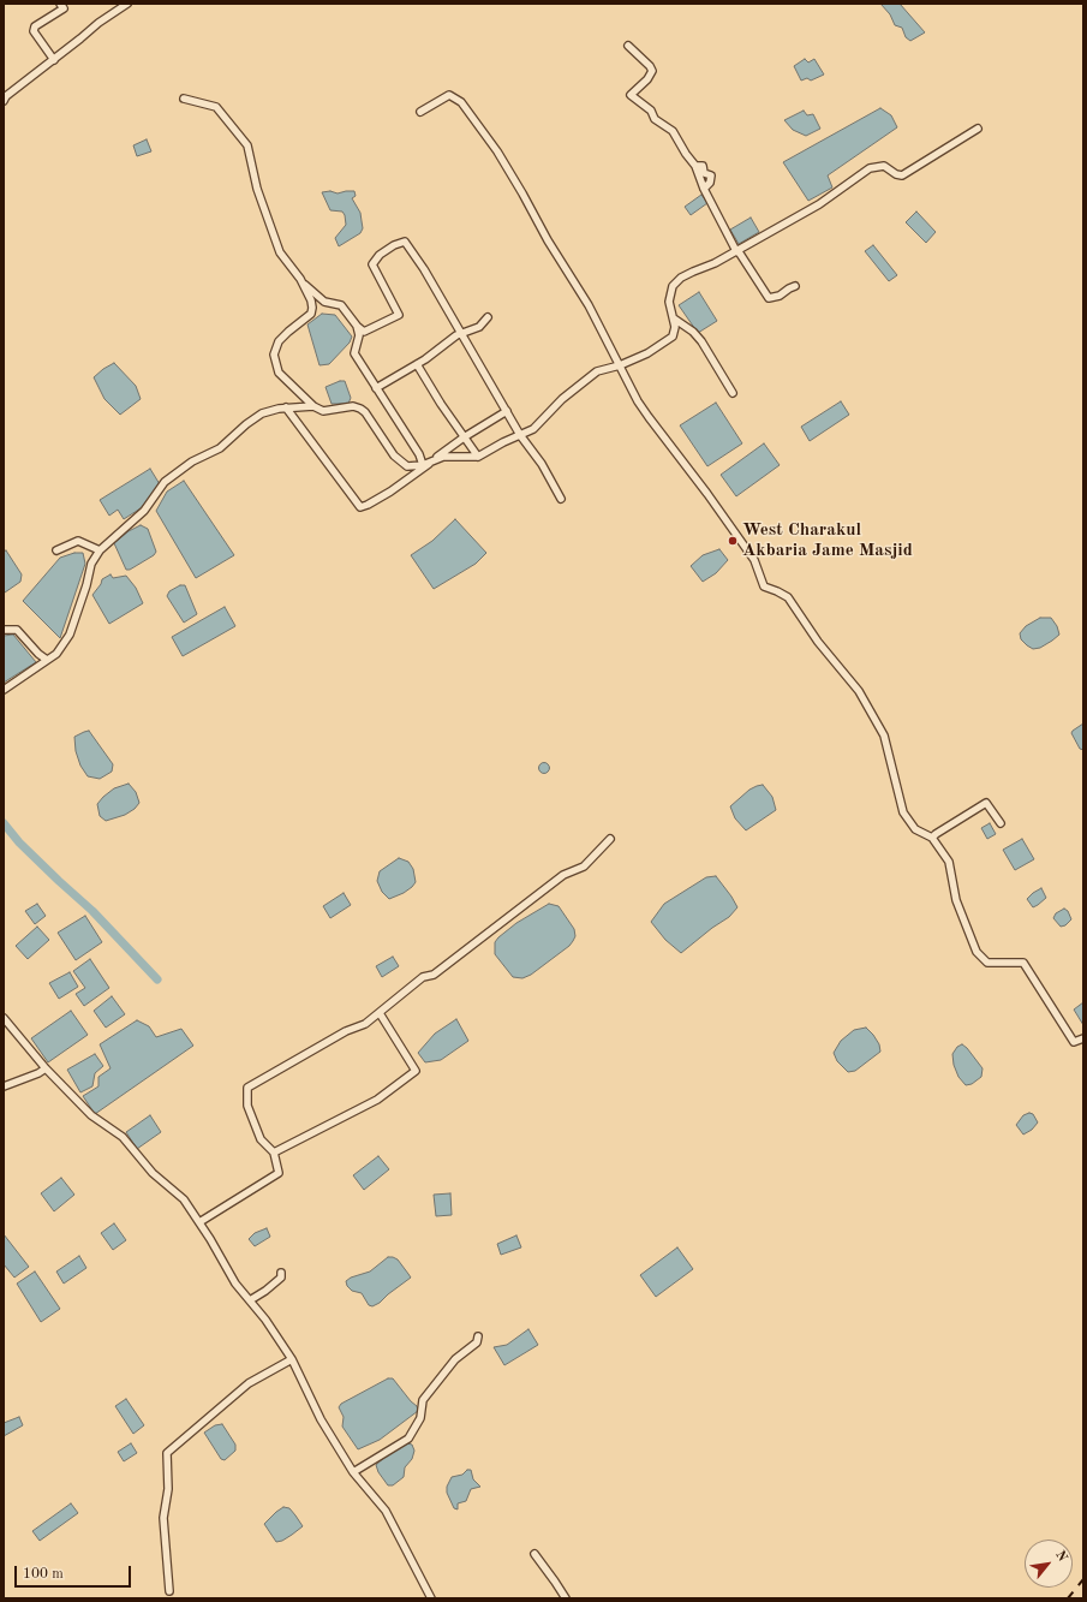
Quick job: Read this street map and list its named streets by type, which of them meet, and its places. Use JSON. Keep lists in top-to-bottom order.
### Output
{
  "places": ["West Charakul Akbaria Jame Masjid"],
  "scale_bar": "100 m",
  "north": "top right"
}
